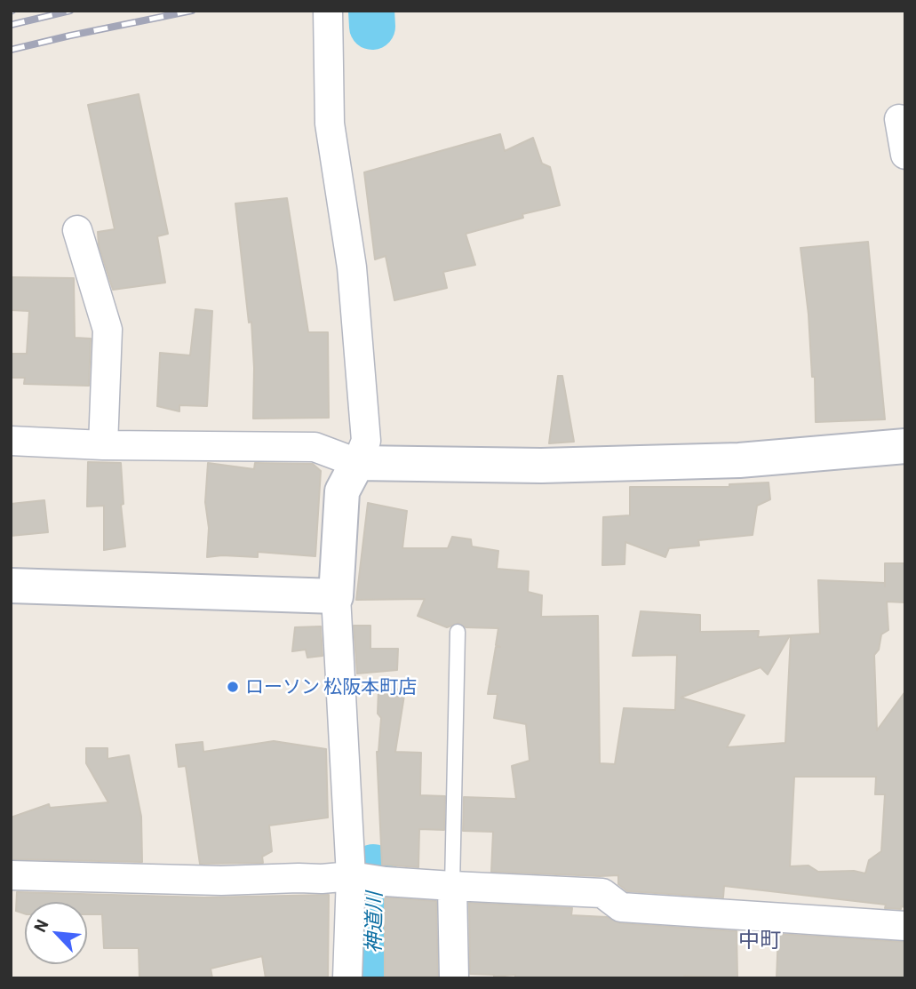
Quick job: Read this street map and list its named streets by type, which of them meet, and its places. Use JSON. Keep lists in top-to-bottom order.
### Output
{
  "districts": ["中町"],
  "water": ["神道川"],
  "places": ["ローソン 松阪本町店"],
  "north": "top left"
}
